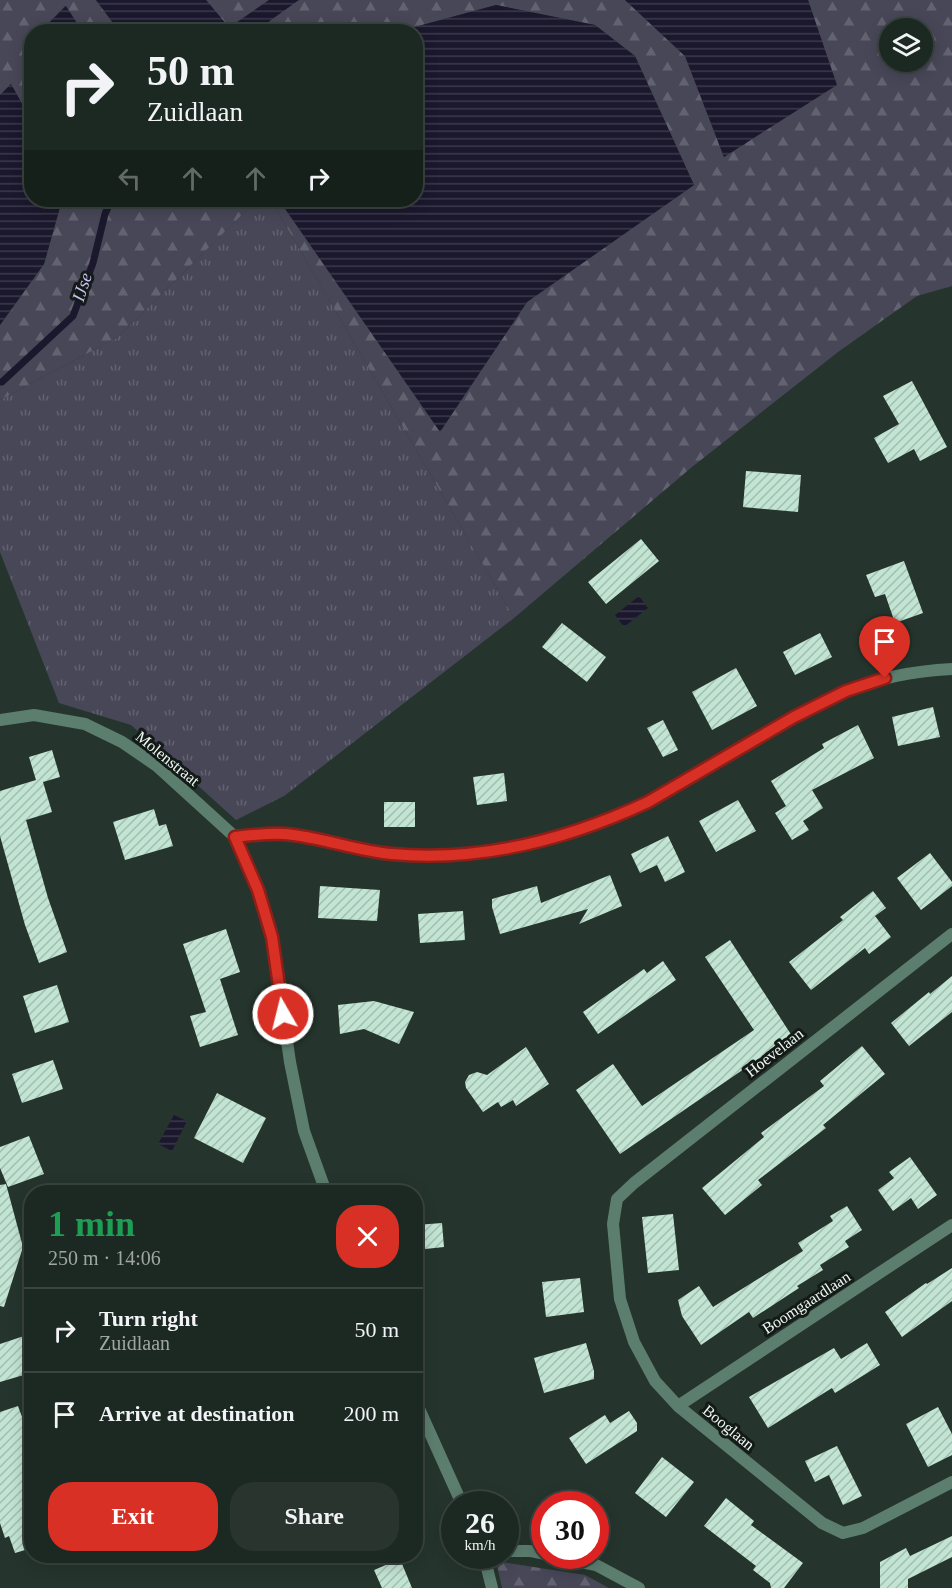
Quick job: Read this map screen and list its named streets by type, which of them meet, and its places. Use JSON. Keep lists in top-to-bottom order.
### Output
{
  "streets": {
    "street": [
      "Molenstraat",
      "Hoevelaan",
      "Boomgaardlaan",
      "Booglaan"
    ]
  },
  "crossings": [
    ["Hoevelaan", "Booglaan"],
    ["Boomgaardlaan", "Booglaan"]
  ],
  "water": ["IJse"],
  "page": {
    "turn": ["50 m", "Zuidlaan"],
    "heading": ["1 min", "250 m · 14:06"],
    "list": [
      {
        "name": "Turn right",
        "note": "Zuidlaan",
        "value": "50 m"
      },
      {
        "name": "Arrive at destination",
        "value": "200 m"
      }
    ],
    "buttons": ["Exit", "Share"],
    "speed": "26 km/h",
    "limit": "30"
  }
}
